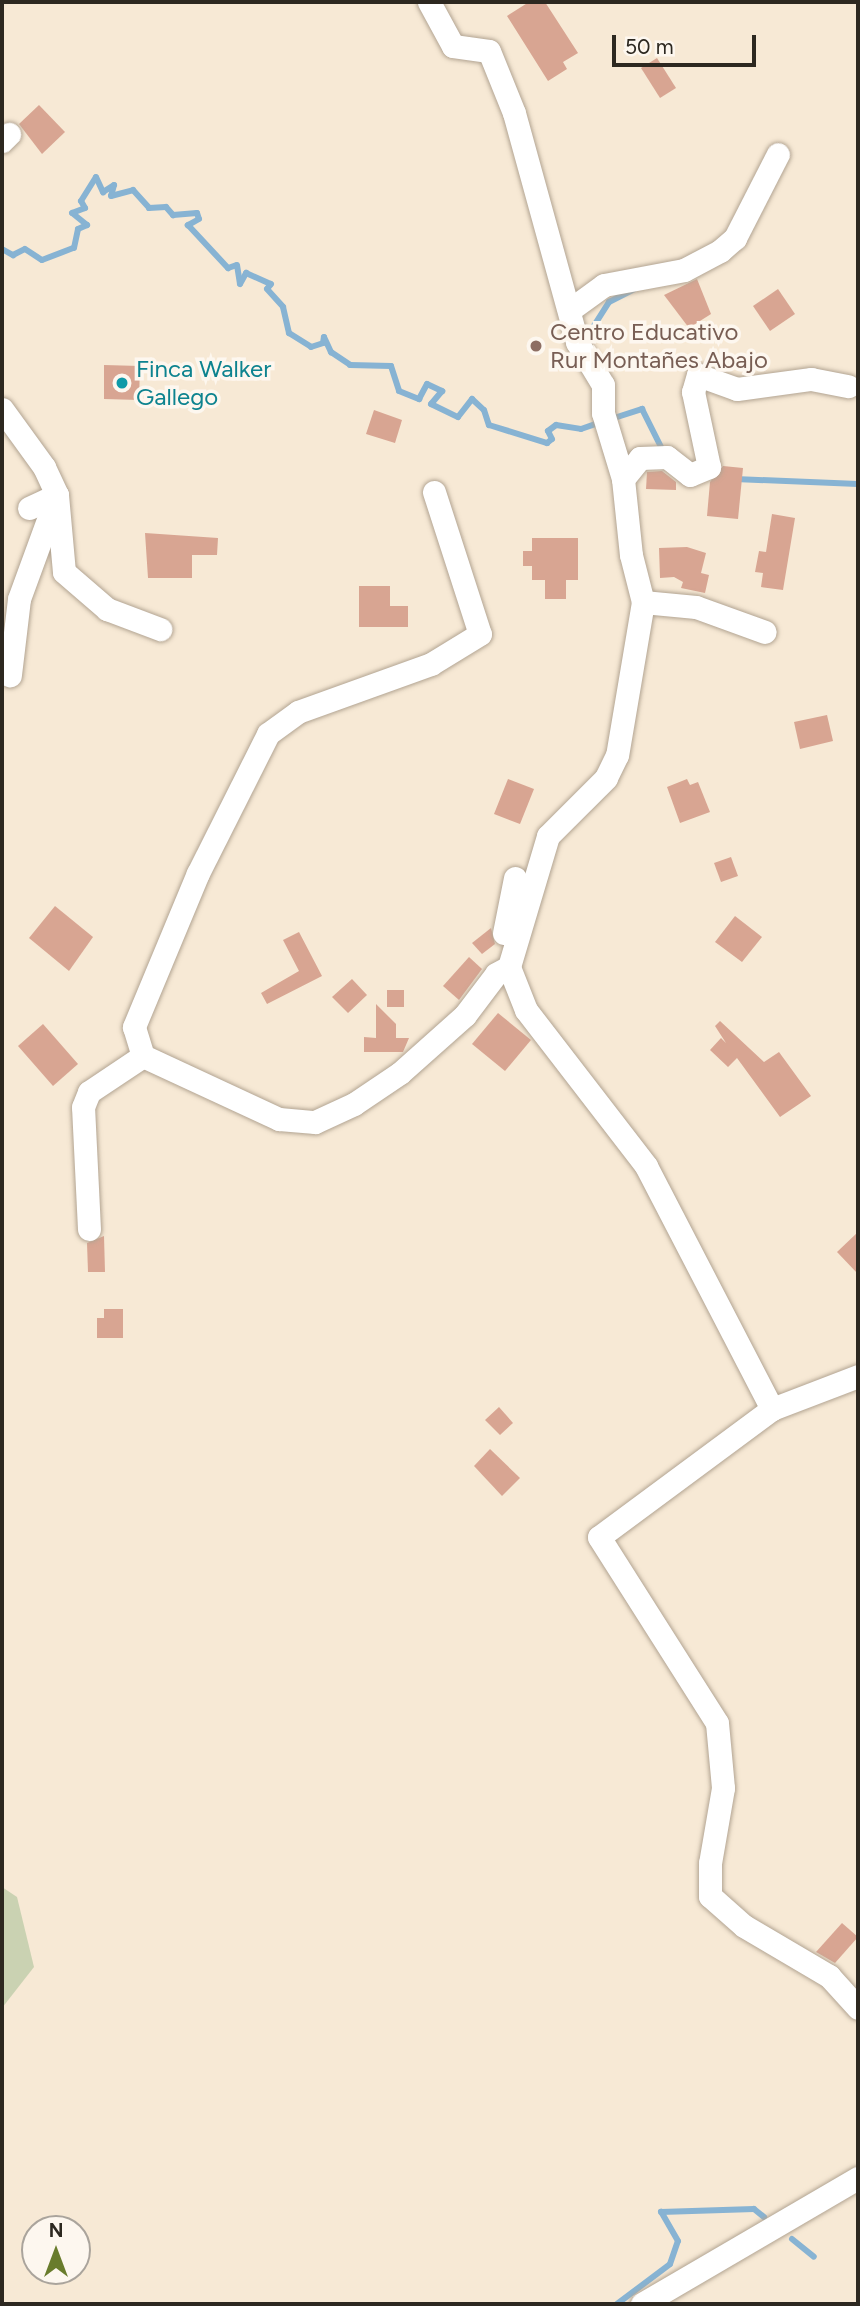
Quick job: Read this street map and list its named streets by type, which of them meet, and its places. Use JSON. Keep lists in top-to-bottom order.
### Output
{
  "places": ["Centro Educativo Rur Montañes Abajo", "Finca Walker Gallego"],
  "scale_bar": "50 m",
  "north": "top"
}
